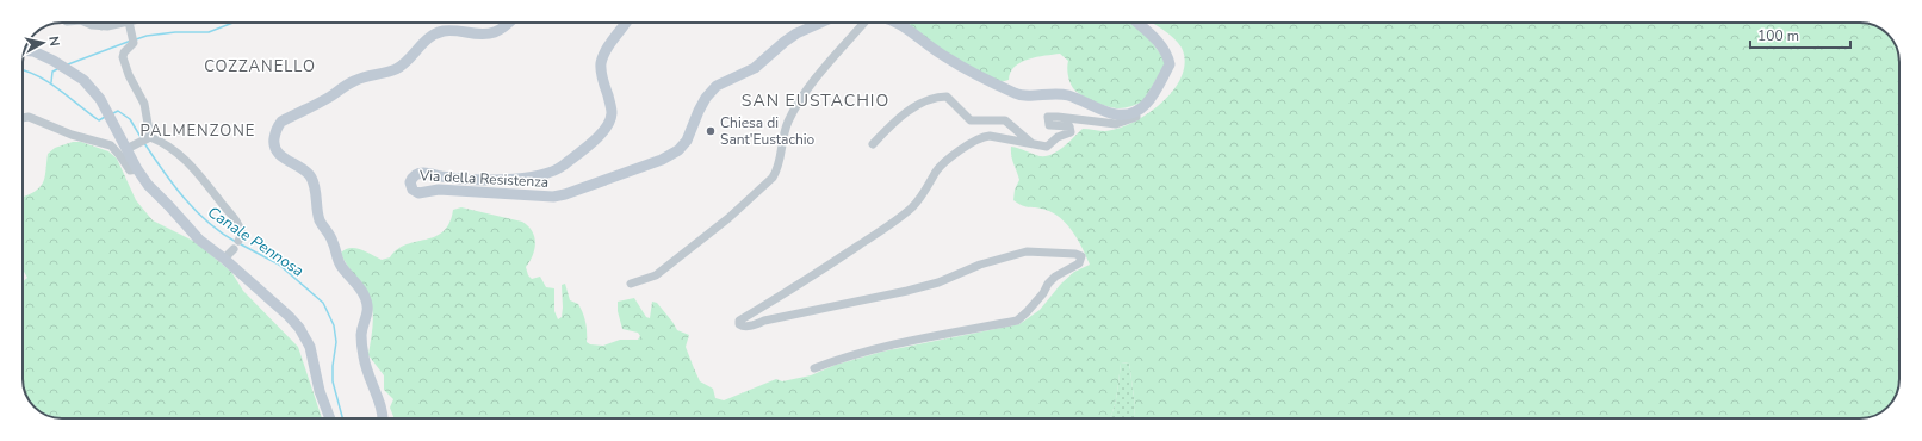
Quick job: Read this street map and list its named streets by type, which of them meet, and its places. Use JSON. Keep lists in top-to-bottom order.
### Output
{
  "streets": {
    "street": ["Via della Resistenza"]
  },
  "districts": ["COZZANELLO", "SAN EUSTACHIO", "PALMENZONE"],
  "water": ["Canale Pennosa"],
  "places": ["Chiesa di Sant'Eustachio"],
  "scale_bar": "100 m",
  "north": "right"
}
